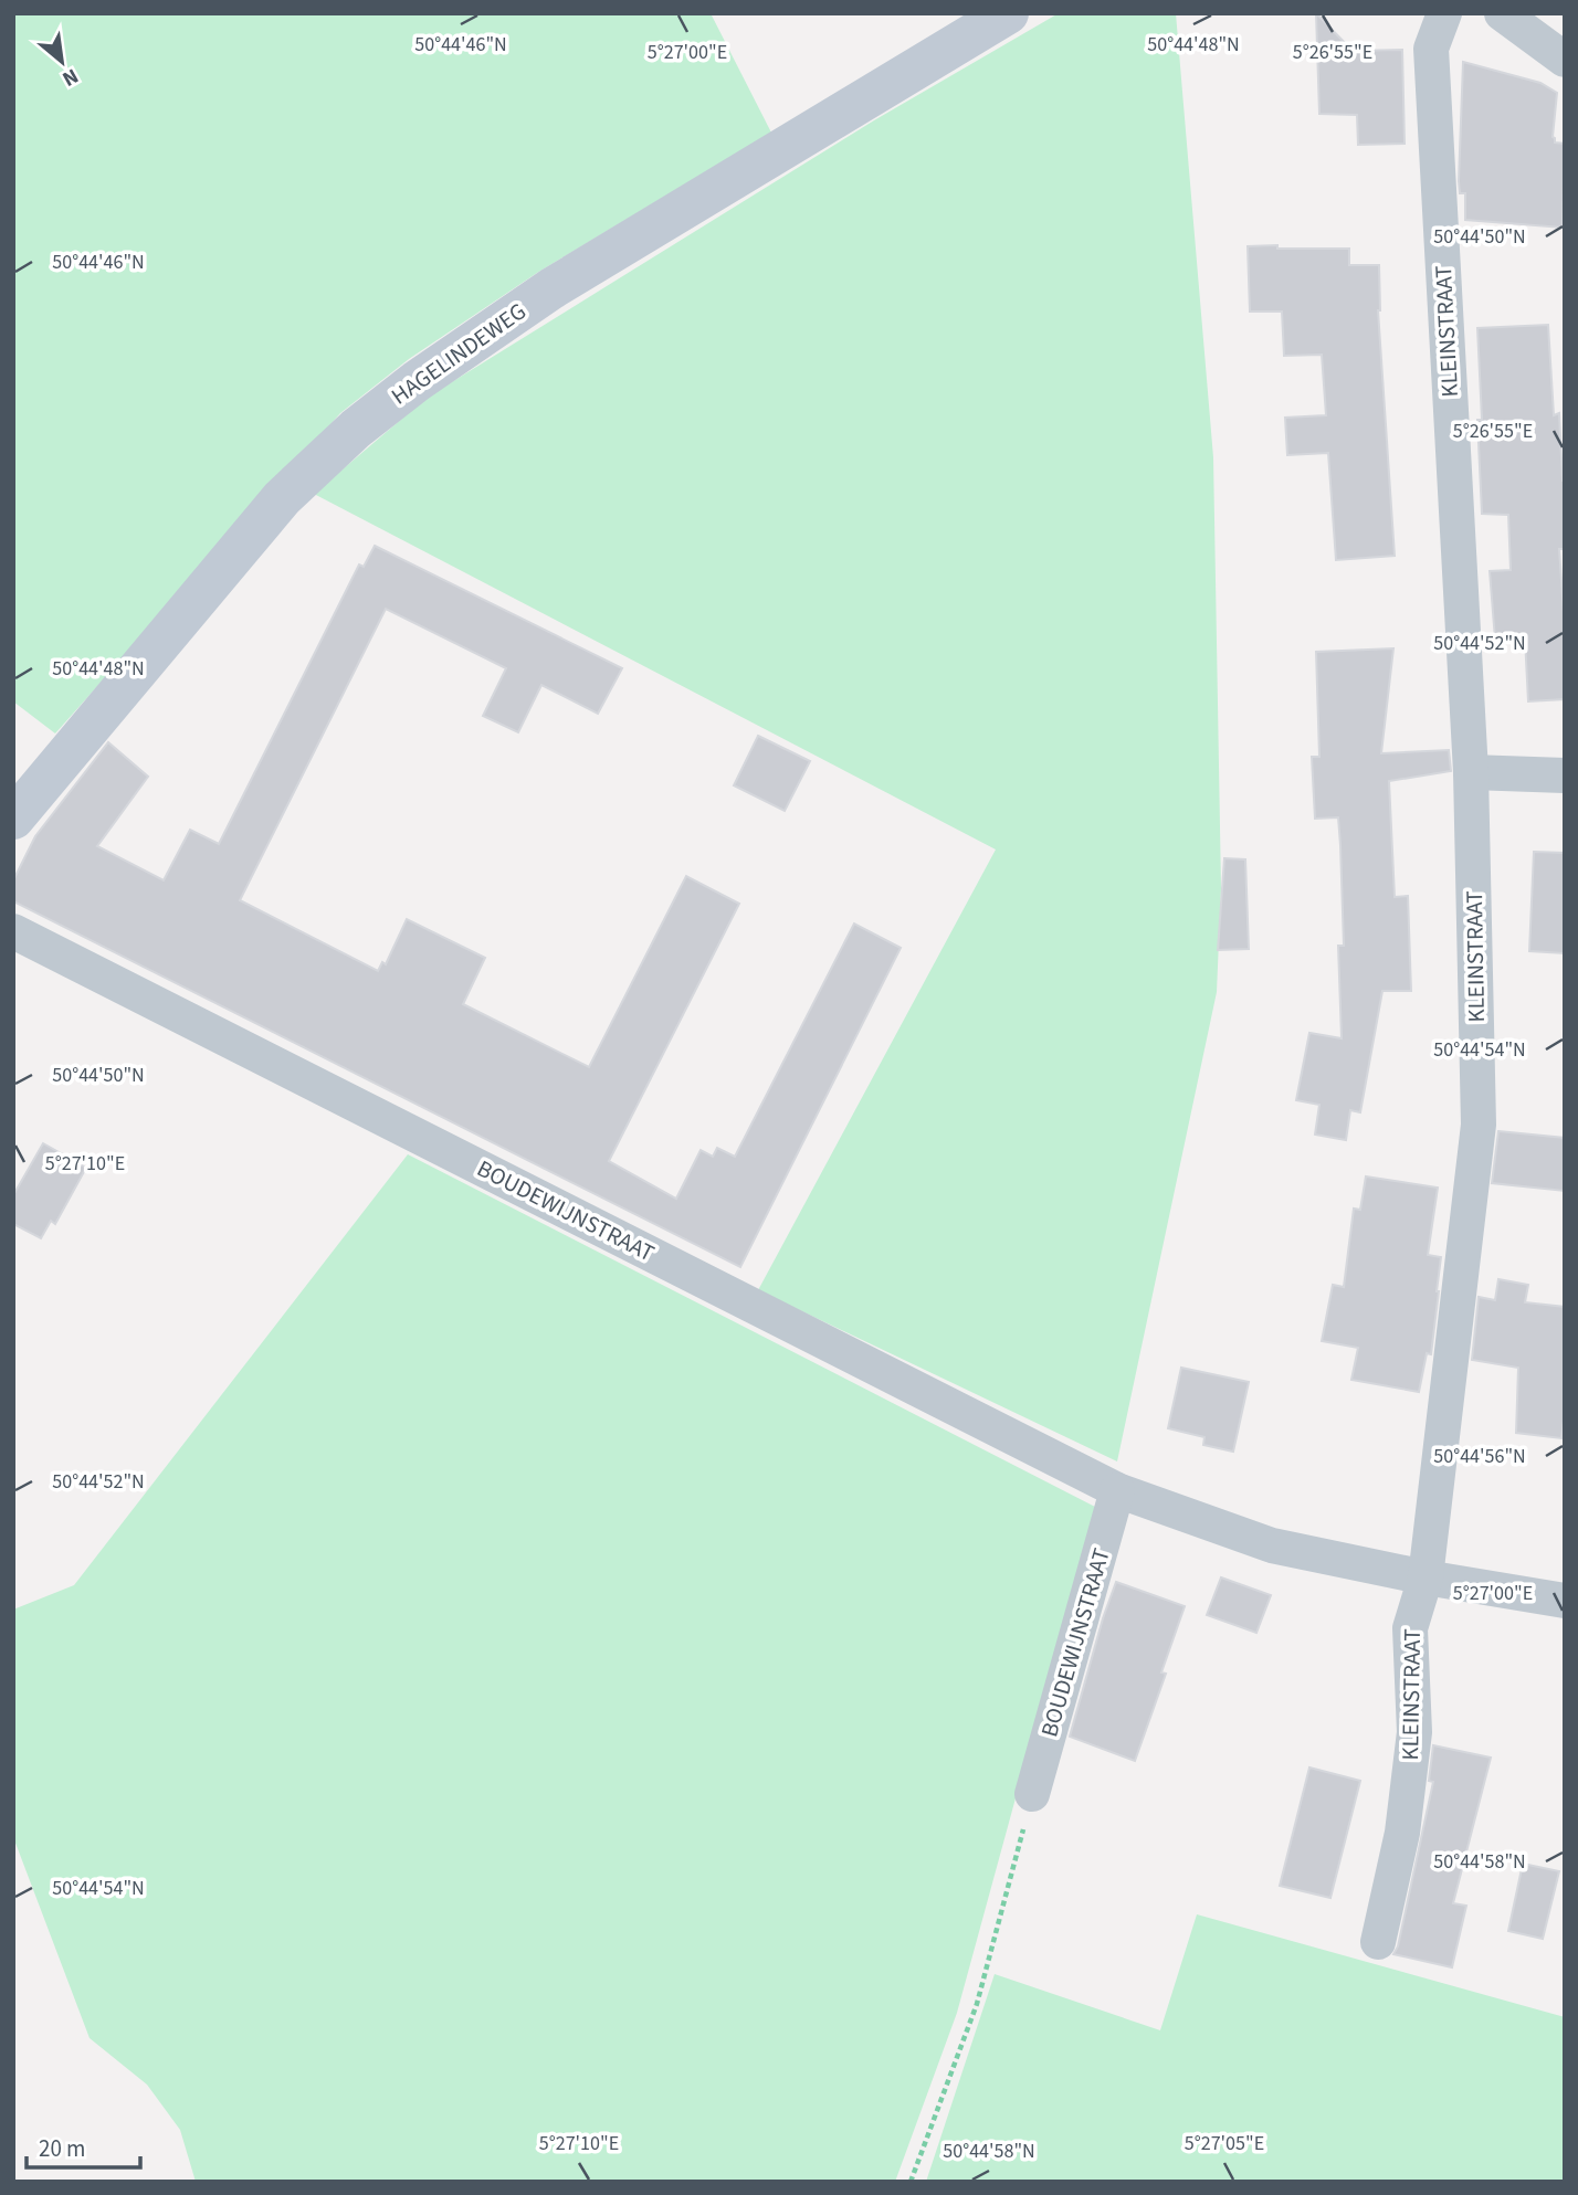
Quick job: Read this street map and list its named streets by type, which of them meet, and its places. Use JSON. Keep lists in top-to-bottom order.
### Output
{
  "streets": {
    "street": ["KLEINSTRAAT", "HAGELINDEWEG", "BOUDEWIJNSTRAAT"]
  },
  "crossings": [
    ["KLEINSTRAAT", "BOUDEWIJNSTRAAT"]
  ],
  "scale_bar": "20 m",
  "north": "bottom right",
  "coordinates": [
    "50°44'46\"N",
    "50°44'48\"N",
    "5°27'00\"E",
    "5°26'55\"E",
    "50°44'50\"N",
    "50°44'52\"N",
    "50°44'54\"N",
    "5°27'10\"E",
    "50°44'56\"N",
    "50°44'58\"N",
    "5°27'05\"E"
  ]
}
